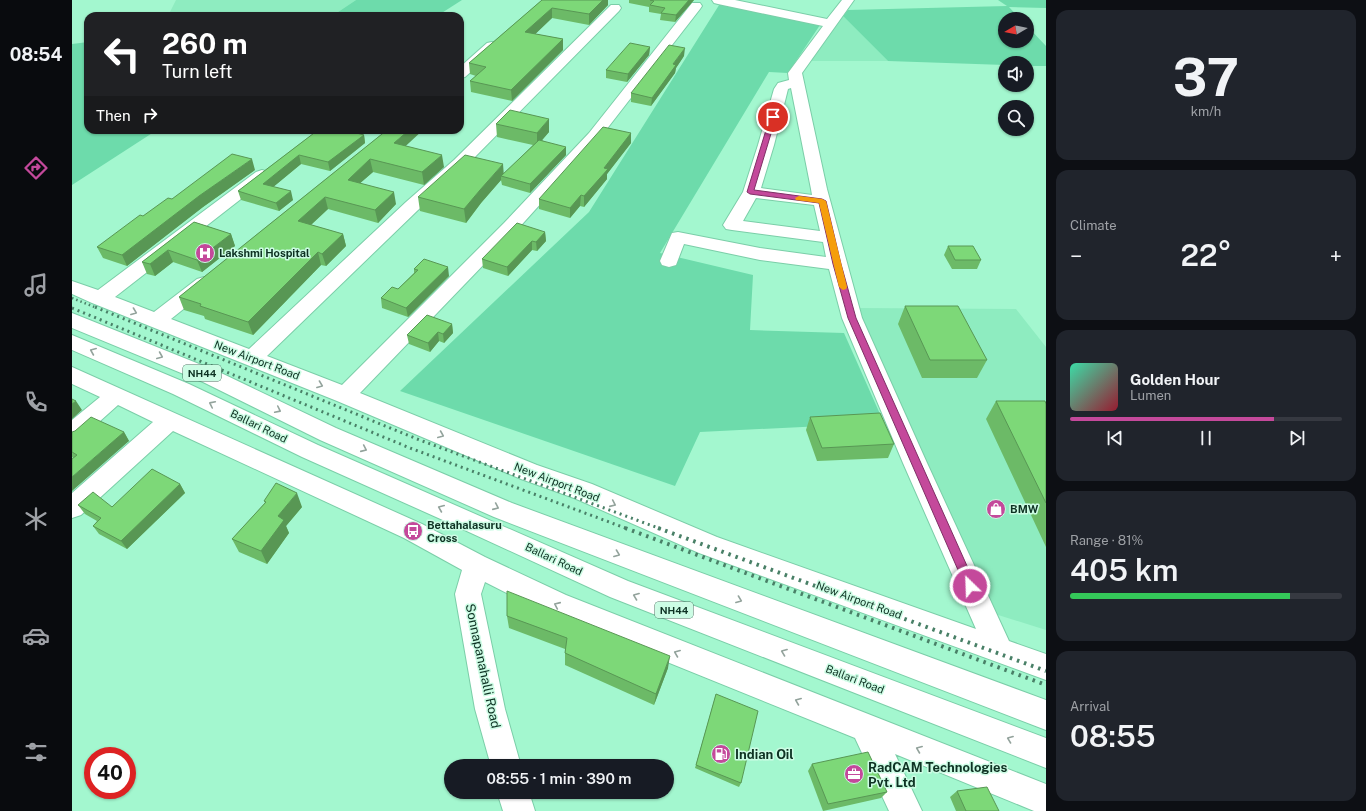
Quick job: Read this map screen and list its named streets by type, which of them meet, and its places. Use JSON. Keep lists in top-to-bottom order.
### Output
{
  "streets": {
    "main road": [
      "New Airport Road",
      "NH44",
      "Ballari Road",
      "Sonnapanahalli Road"
    ]
  },
  "places": {
    "hospital": ["Lakshmi Hospital"],
    "shop": ["BMW"],
    "bus stop": ["Bettahalasuru Cross"],
    "fuel station": ["Indian Oil"],
    "office": ["RadCAM Technologies Pvt. Ltd"]
  },
  "north": "left",
  "page": {
    "tabs": "08:54",
    "tile": [
      ["37", "km/h"],
      "Climate",
      ["Range · 81%", "405 km"],
      ["Arrival", "08:55"]
    ],
    "turn": ["260 m", "Turn left"],
    "then": "Then",
    "heat": ["−", "22°", "+"],
    "song": ["Golden Hour", "Lumen"],
    "limit": "40",
    "trip": "08:55 · 1 min · 390 m"
  }
}
